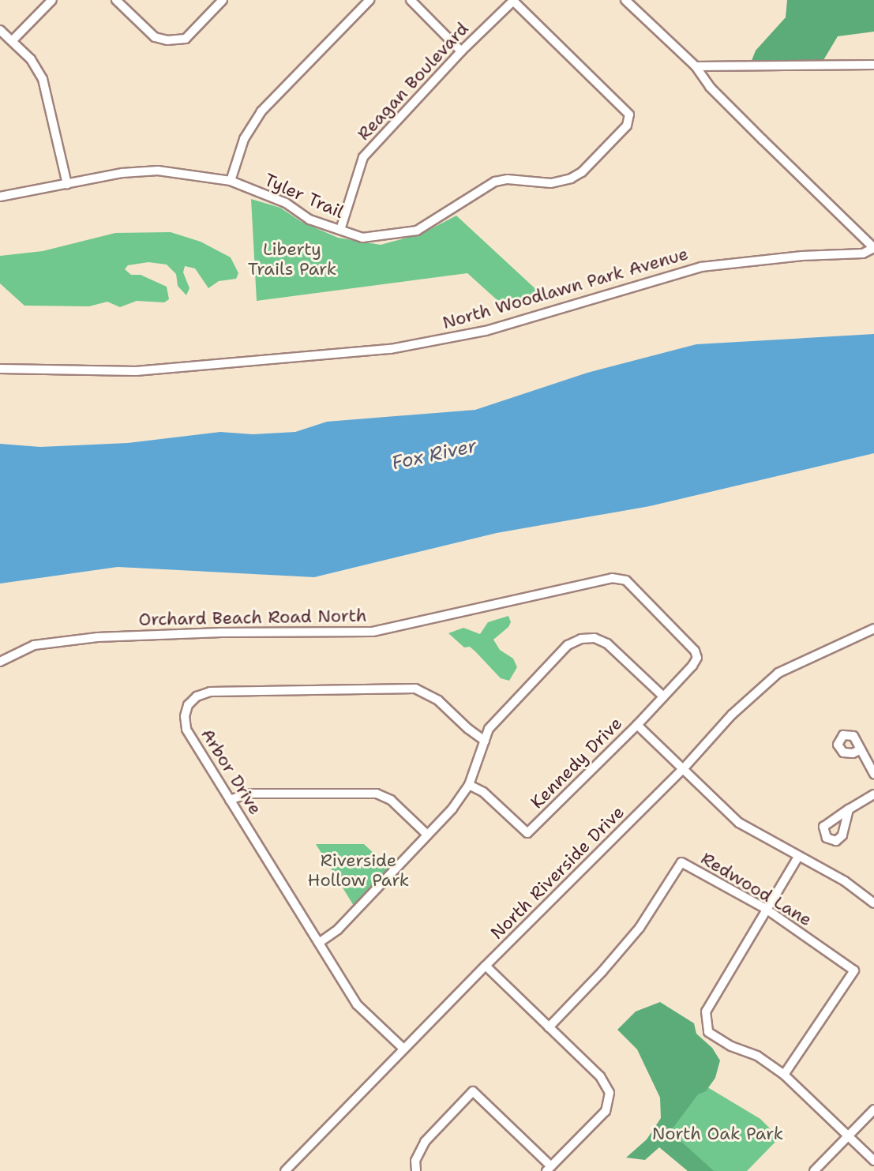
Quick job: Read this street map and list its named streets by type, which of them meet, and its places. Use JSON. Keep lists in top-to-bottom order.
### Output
{
  "streets": {
    "street": [
      "Reagan Boulevard",
      "Tyler Trail",
      "North Woodlawn Park Avenue",
      "Orchard Beach Road North",
      "Kennedy Drive",
      "Arbor Drive",
      "North Riverside Drive",
      "Redwood Lane"
    ]
  },
  "crossings": [
    ["Reagan Boulevard", "Tyler Trail"],
    ["Orchard Beach Road North", "Kennedy Drive"],
    ["Arbor Drive", "North Riverside Drive"]
  ],
  "water": ["Fox River"],
  "parks": ["Liberty Trails Park", "Riverside Hollow Park", "North Oak Park"]
}
